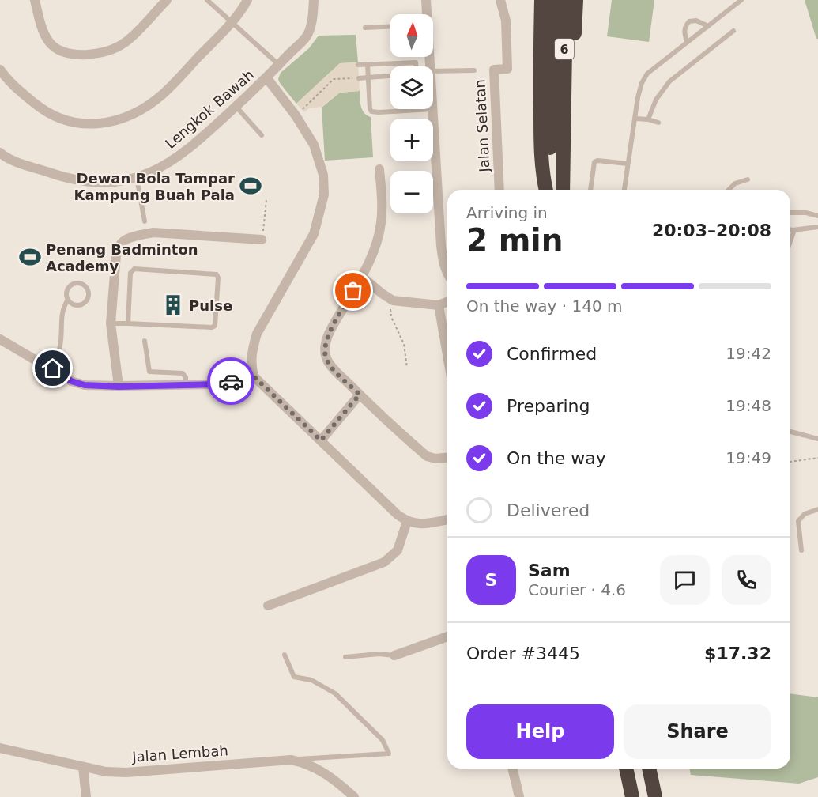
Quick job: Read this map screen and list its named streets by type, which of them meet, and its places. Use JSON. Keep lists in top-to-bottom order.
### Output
{
  "streets": {
    "highway": ["6"],
    "street": ["Lengkok Bawah", "Jalan Selatan", "Jalan Lembah"]
  },
  "places": {
    "sports": ["Dewan Bola Tampar Kampung Buah Pala", "Penang Badminton Academy"],
    "building": ["Pulse"]
  },
  "north": "top",
  "page": {
    "map_buttons": ["+", "−"],
    "heading": ["2 min", "Arriving in", "20:03–20:08"],
    "panel": [
      "Sam",
      "Courier · 4.6",
      "Order #3445",
      "$17.32"
    ],
    "bar": "On the way · 140 m",
    "list": [
      ["Confirmed", "19:42"],
      ["Preparing", "19:48"],
      ["On the way", "19:49"],
      "Delivered"
    ],
    "round": "S",
    "buttons": ["Help", "Share"]
  }
}
